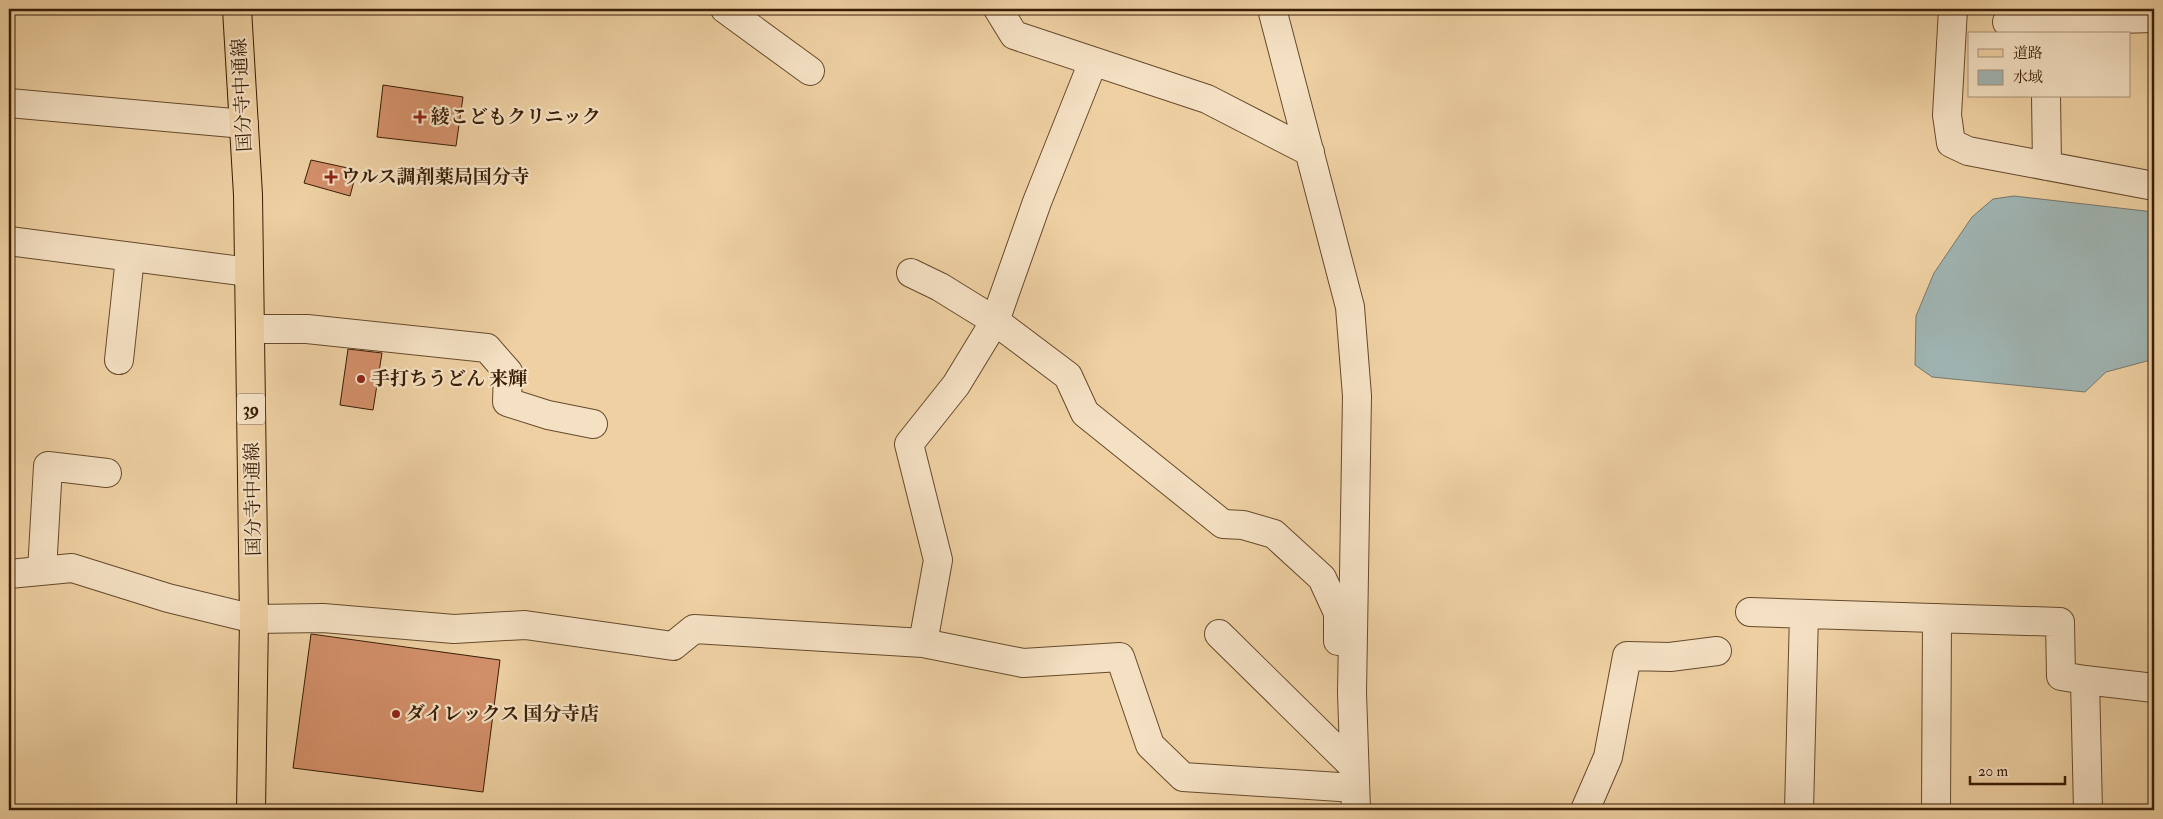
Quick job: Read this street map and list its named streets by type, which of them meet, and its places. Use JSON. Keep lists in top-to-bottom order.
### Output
{
  "streets": {
    "main road": ["国分寺中通線", "39"]
  },
  "places": {
    "health": ["綾こどもクリニック", "ウルス調剤薬局国分寺"],
    "other": ["手打ちうどん 来輝", "ダイレックス 国分寺店"]
  },
  "legend": ["道路", "水域"],
  "scale_bar": "20 m"
}
